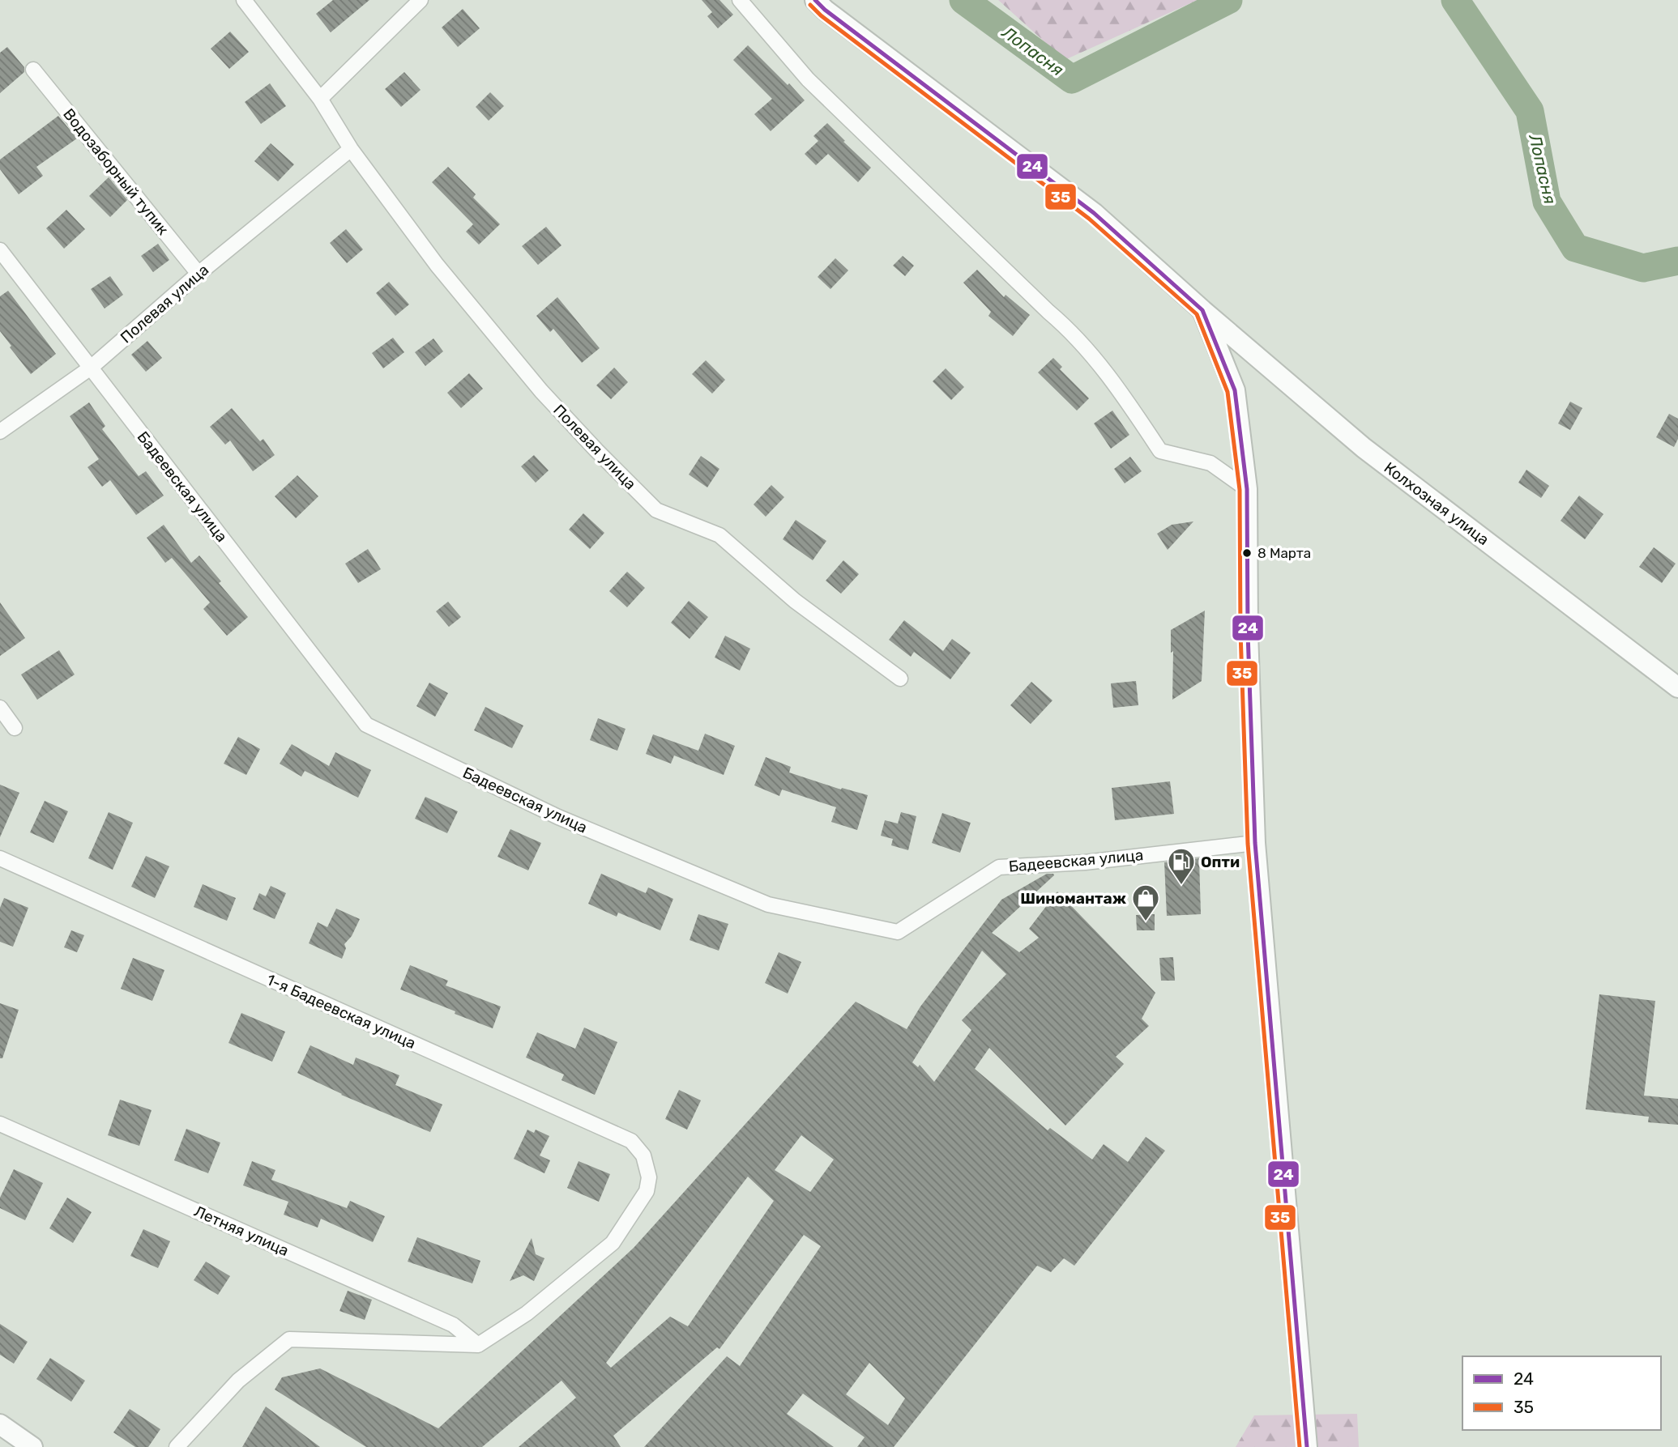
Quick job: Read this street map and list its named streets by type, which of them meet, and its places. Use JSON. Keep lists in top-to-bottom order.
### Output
{
  "streets": {
    "main road": ["Колхозная улица"],
    "street": [
      "Водозаборный тупик",
      "Полевая улица",
      "Бадеевская улица",
      "1-я Бадеевская улица",
      "Летняя улица"
    ]
  },
  "crossings": [
    ["Водозаборный тупик", "Полевая улица"],
    ["Полевая улица", "Бадеевская улица"],
    ["Бадеевская улица", "Колхозная улица"],
    ["1-я Бадеевская улица", "Летняя улица"]
  ],
  "water": ["Лопасня"],
  "places": {
    "other": ["8 Марта"],
    "fuel station": ["Опти"],
    "shop": ["Шиномантаж"]
  },
  "lines": ["transit line 24", "transit line 35"],
  "legend": ["24", "35"]
}
